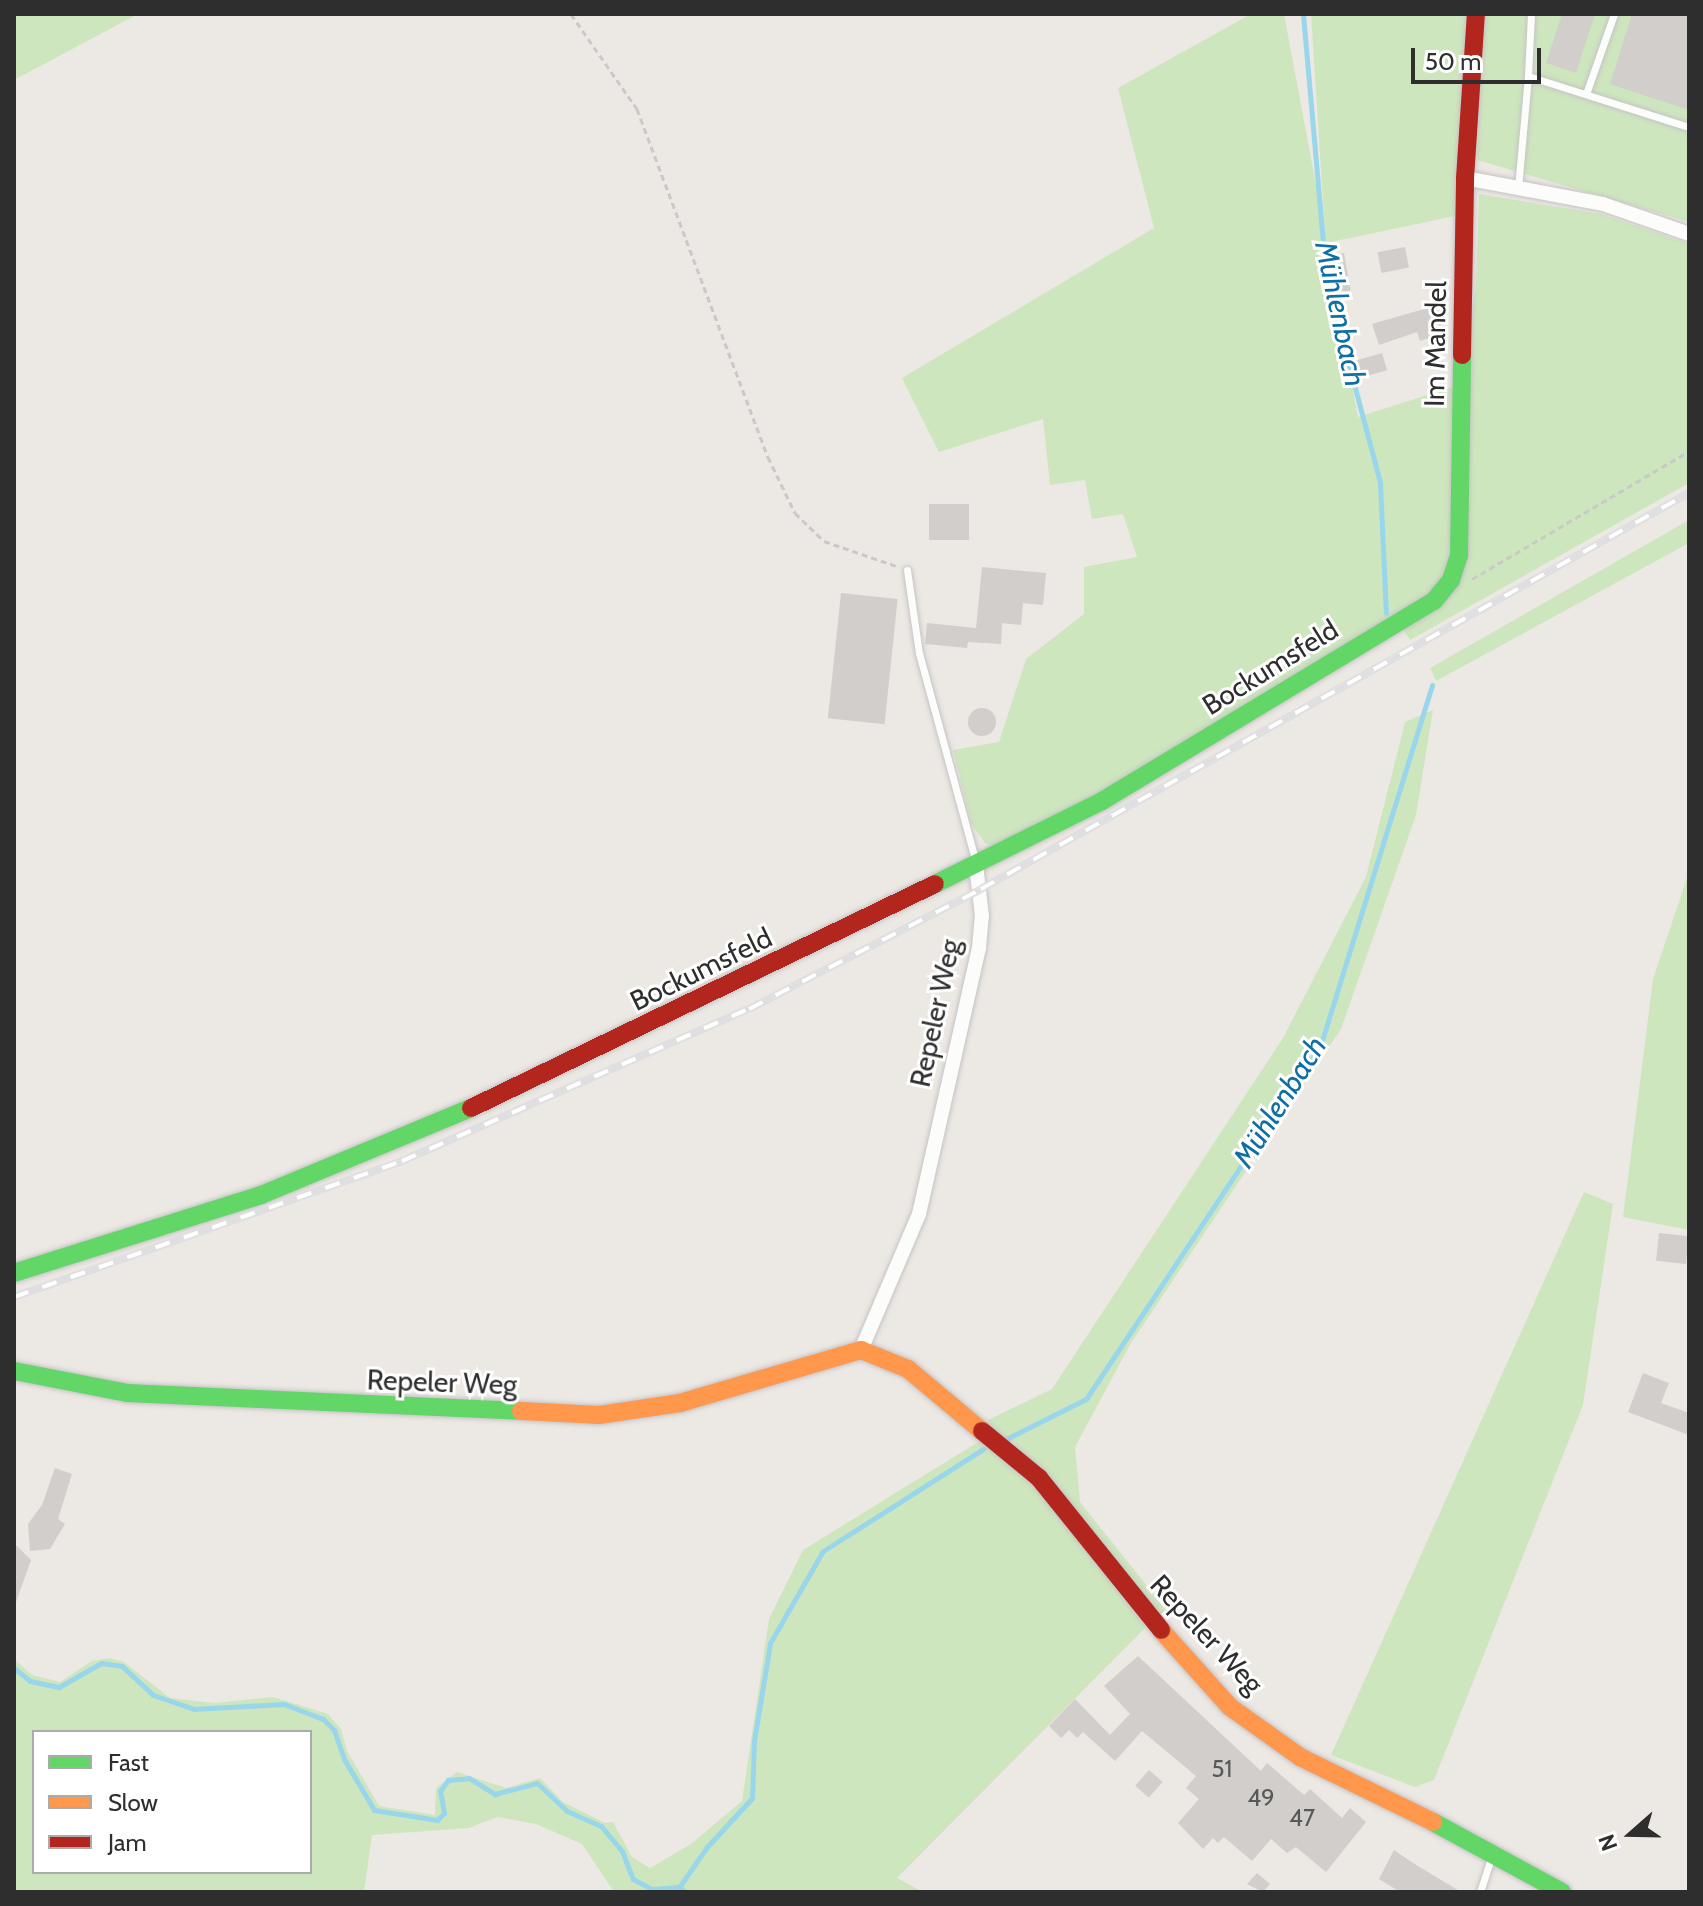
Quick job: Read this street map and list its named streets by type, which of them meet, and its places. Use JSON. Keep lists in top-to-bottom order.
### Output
{
  "streets": {
    "street": ["Im Mandel", "Bockumsfeld", "Repeler Weg"]
  },
  "crossings": [
    ["Im Mandel", "Bockumsfeld"],
    ["Bockumsfeld", "Repeler Weg"]
  ],
  "water": ["Mühlenbach"],
  "house_numbers": ["51", "49", "47"],
  "legend": ["Fast", "Slow", "Jam"],
  "scale_bar": "50 m",
  "north": "left"
}
